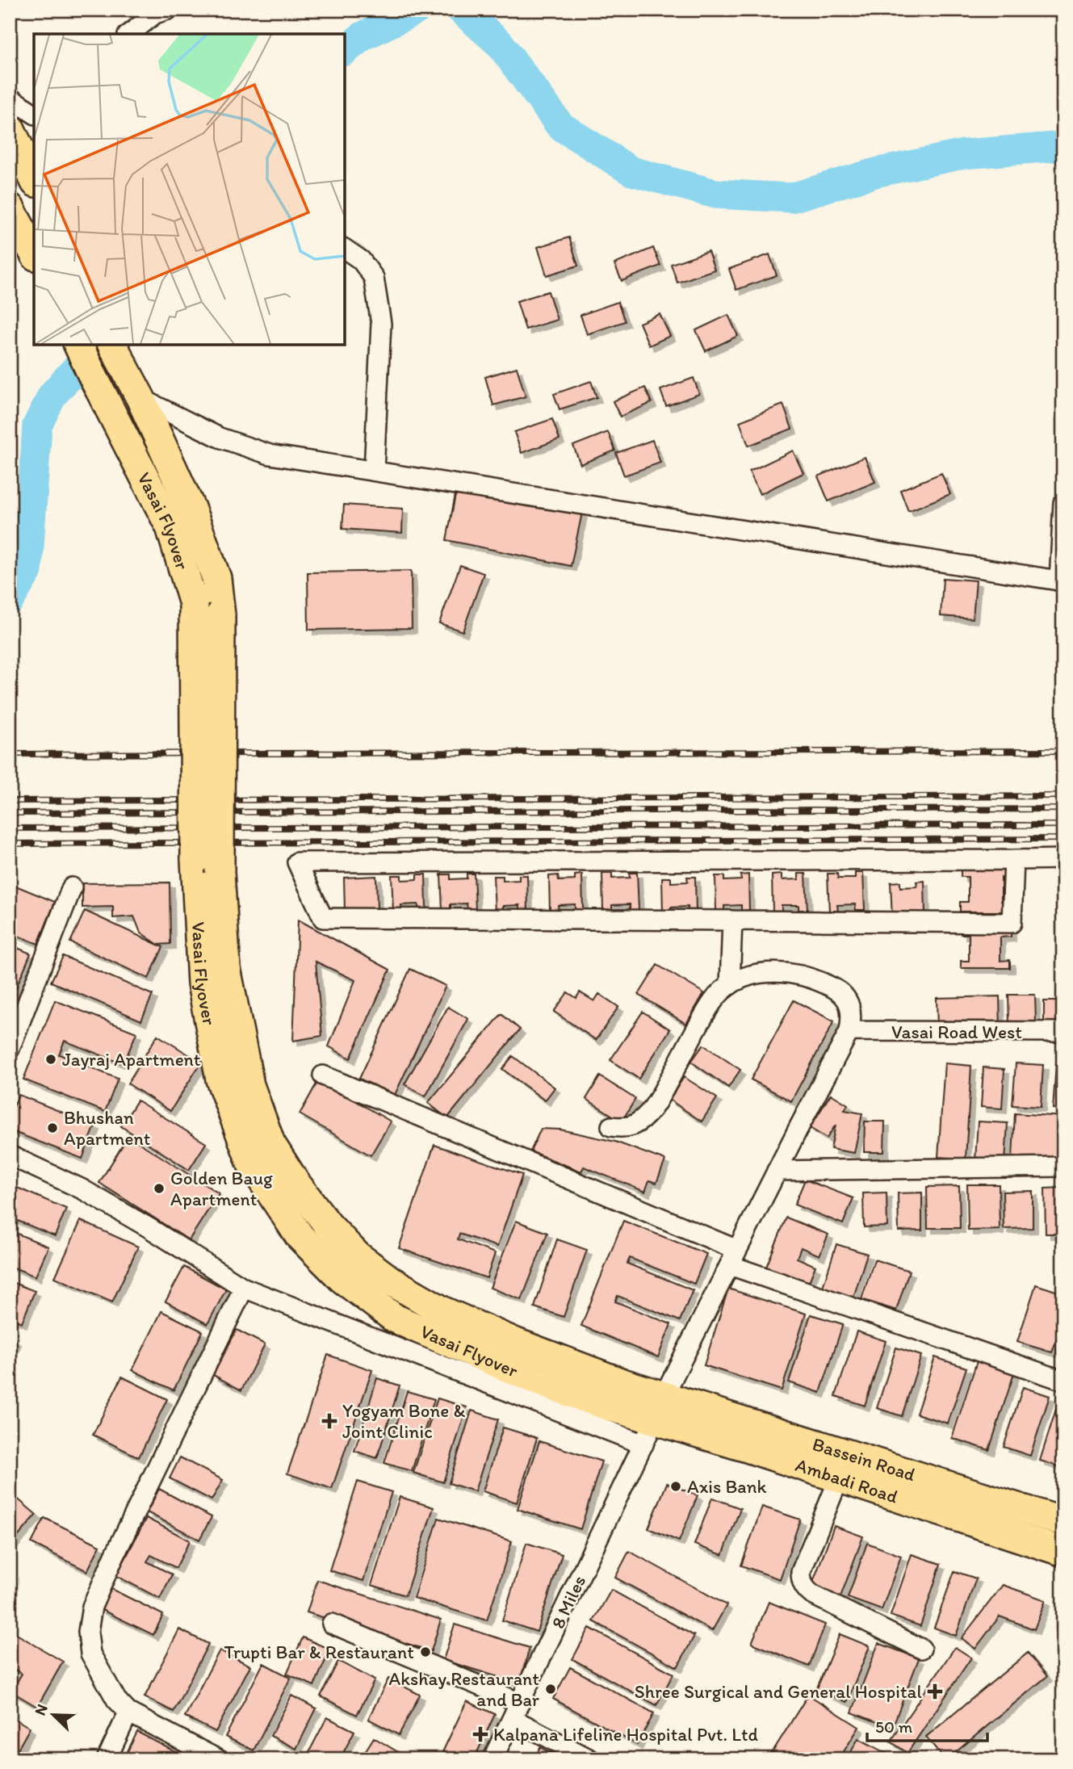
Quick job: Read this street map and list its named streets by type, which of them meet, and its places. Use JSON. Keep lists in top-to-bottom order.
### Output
{
  "streets": {
    "main road": ["Vasai Flyover", "Bassein Road", "Ambadi Road"],
    "street": ["Vasai Road West", "8 Miles"]
  },
  "crossings": [
    ["Vasai Flyover", "Bassein Road"],
    ["Vasai Flyover", "Ambadi Road"],
    ["Vasai Flyover", "8 Miles"],
    ["Vasai Road West", "8 Miles"],
    ["Bassein Road", "Ambadi Road"],
    ["Bassein Road", "8 Miles"],
    ["Ambadi Road", "8 Miles"]
  ],
  "places": {
    "other": [
      "Jayraj Apartment",
      "Bhushan Apartment",
      "Golden Baug Apartment",
      "Axis Bank",
      "Trupti Bar & Restaurant",
      "Akshay Restaurant and Bar"
    ],
    "health": ["Yogyam Bone & Joint Clinic", "Shree Surgical and General Hospital", "Kalpana Lifeline Hospital Pvt. Ltd"]
  },
  "scale_bar": "50 m",
  "north": "top left"
}
